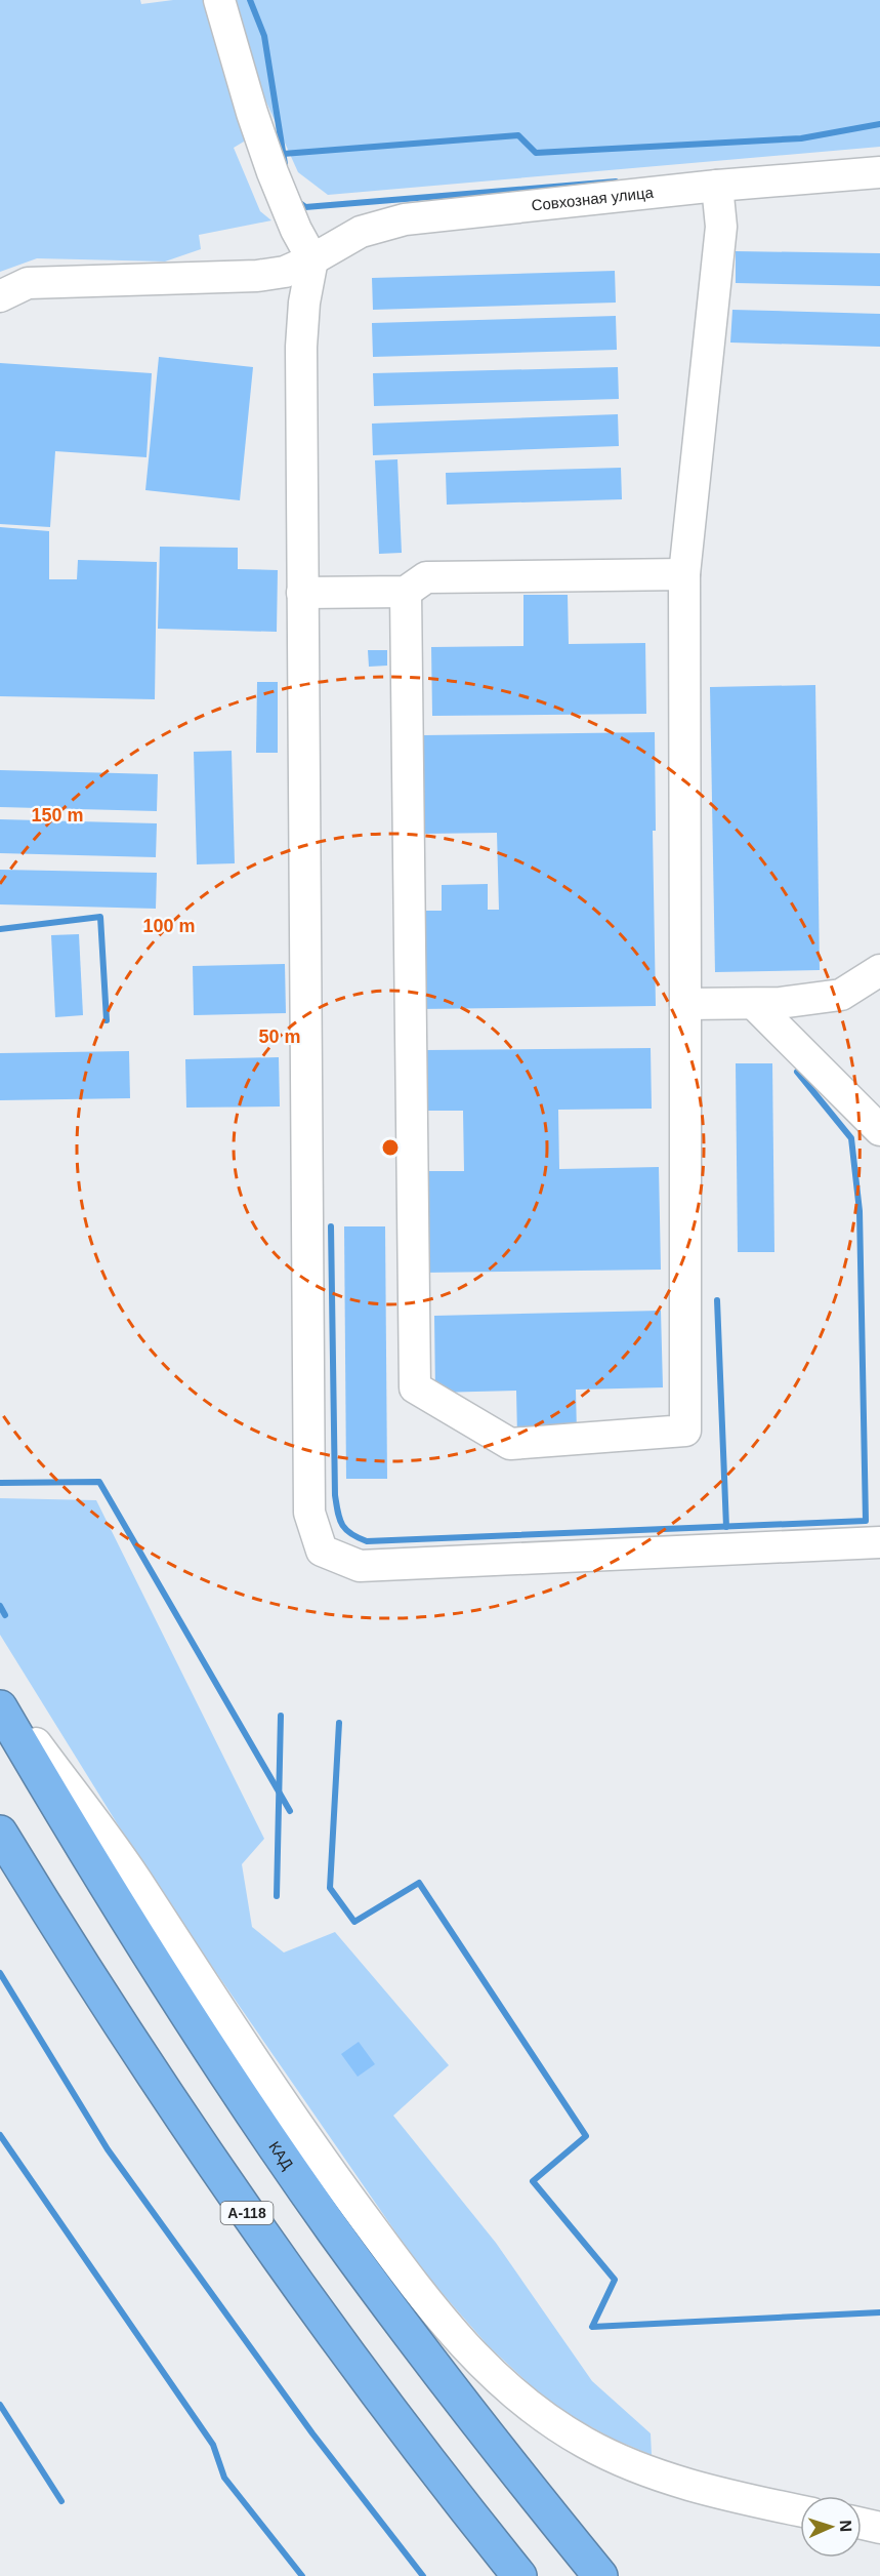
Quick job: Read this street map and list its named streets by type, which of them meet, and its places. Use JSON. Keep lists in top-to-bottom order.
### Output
{
  "streets": {
    "highway": ["КАД", "А-118"],
    "street": ["Совхозная улица"]
  },
  "north": "right",
  "rings": ["150 m", "100 m", "50 m"]
}
